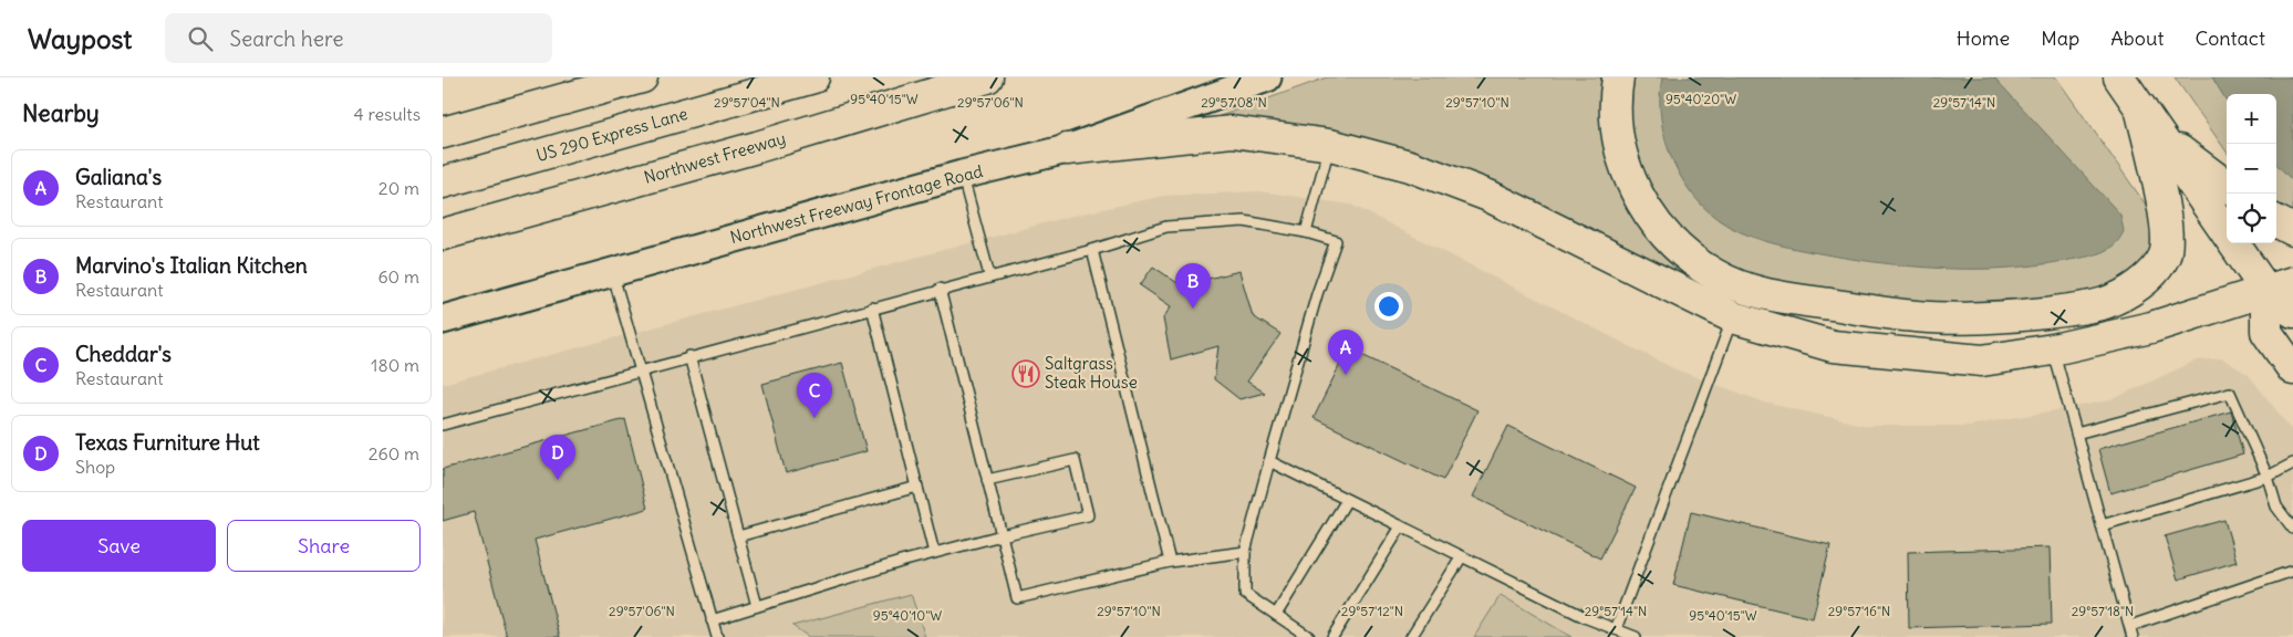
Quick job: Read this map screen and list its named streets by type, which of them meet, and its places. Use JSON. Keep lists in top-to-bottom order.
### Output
{
  "streets": {
    "main road": ["US 290 Express Lane", "Northwest Freeway", "Northwest Freeway Frontage Road"]
  },
  "places": {
    "restaurant": ["Saltgrass Steak House"]
  },
  "page": {
    "header": "Waypost",
    "search": "Search here",
    "nav": [
      "Home",
      "Map",
      "About",
      "Contact"
    ],
    "heading": ["Nearby", "4 results"],
    "map_buttons": ["+", "−"],
    "list": [
      {
        "mark": "A",
        "name": "Galiana's",
        "note": "Restaurant",
        "value": "20 m"
      },
      {
        "mark": "B",
        "name": "Marvino's Italian Kitchen",
        "note": "Restaurant",
        "value": "60 m"
      },
      {
        "mark": "C",
        "name": "Cheddar's",
        "note": "Restaurant",
        "value": "180 m"
      },
      {
        "mark": "D",
        "name": "Texas Furniture Hut",
        "note": "Shop",
        "value": "260 m"
      }
    ],
    "pins": [
      "B",
      "A",
      "C",
      "D"
    ],
    "buttons": ["Save", "Share"]
  },
  "coordinates": [
    "95°40'15\"W",
    "95°40'20\"W",
    "29°57'04\"N",
    "29°57'06\"N",
    "29°57'10\"N",
    "29°57'08\"N",
    "29°57'14\"N",
    "29°57'12\"N",
    "29°57'16\"N",
    "29°57'18\"N",
    "95°40'10\"W"
  ]
}
